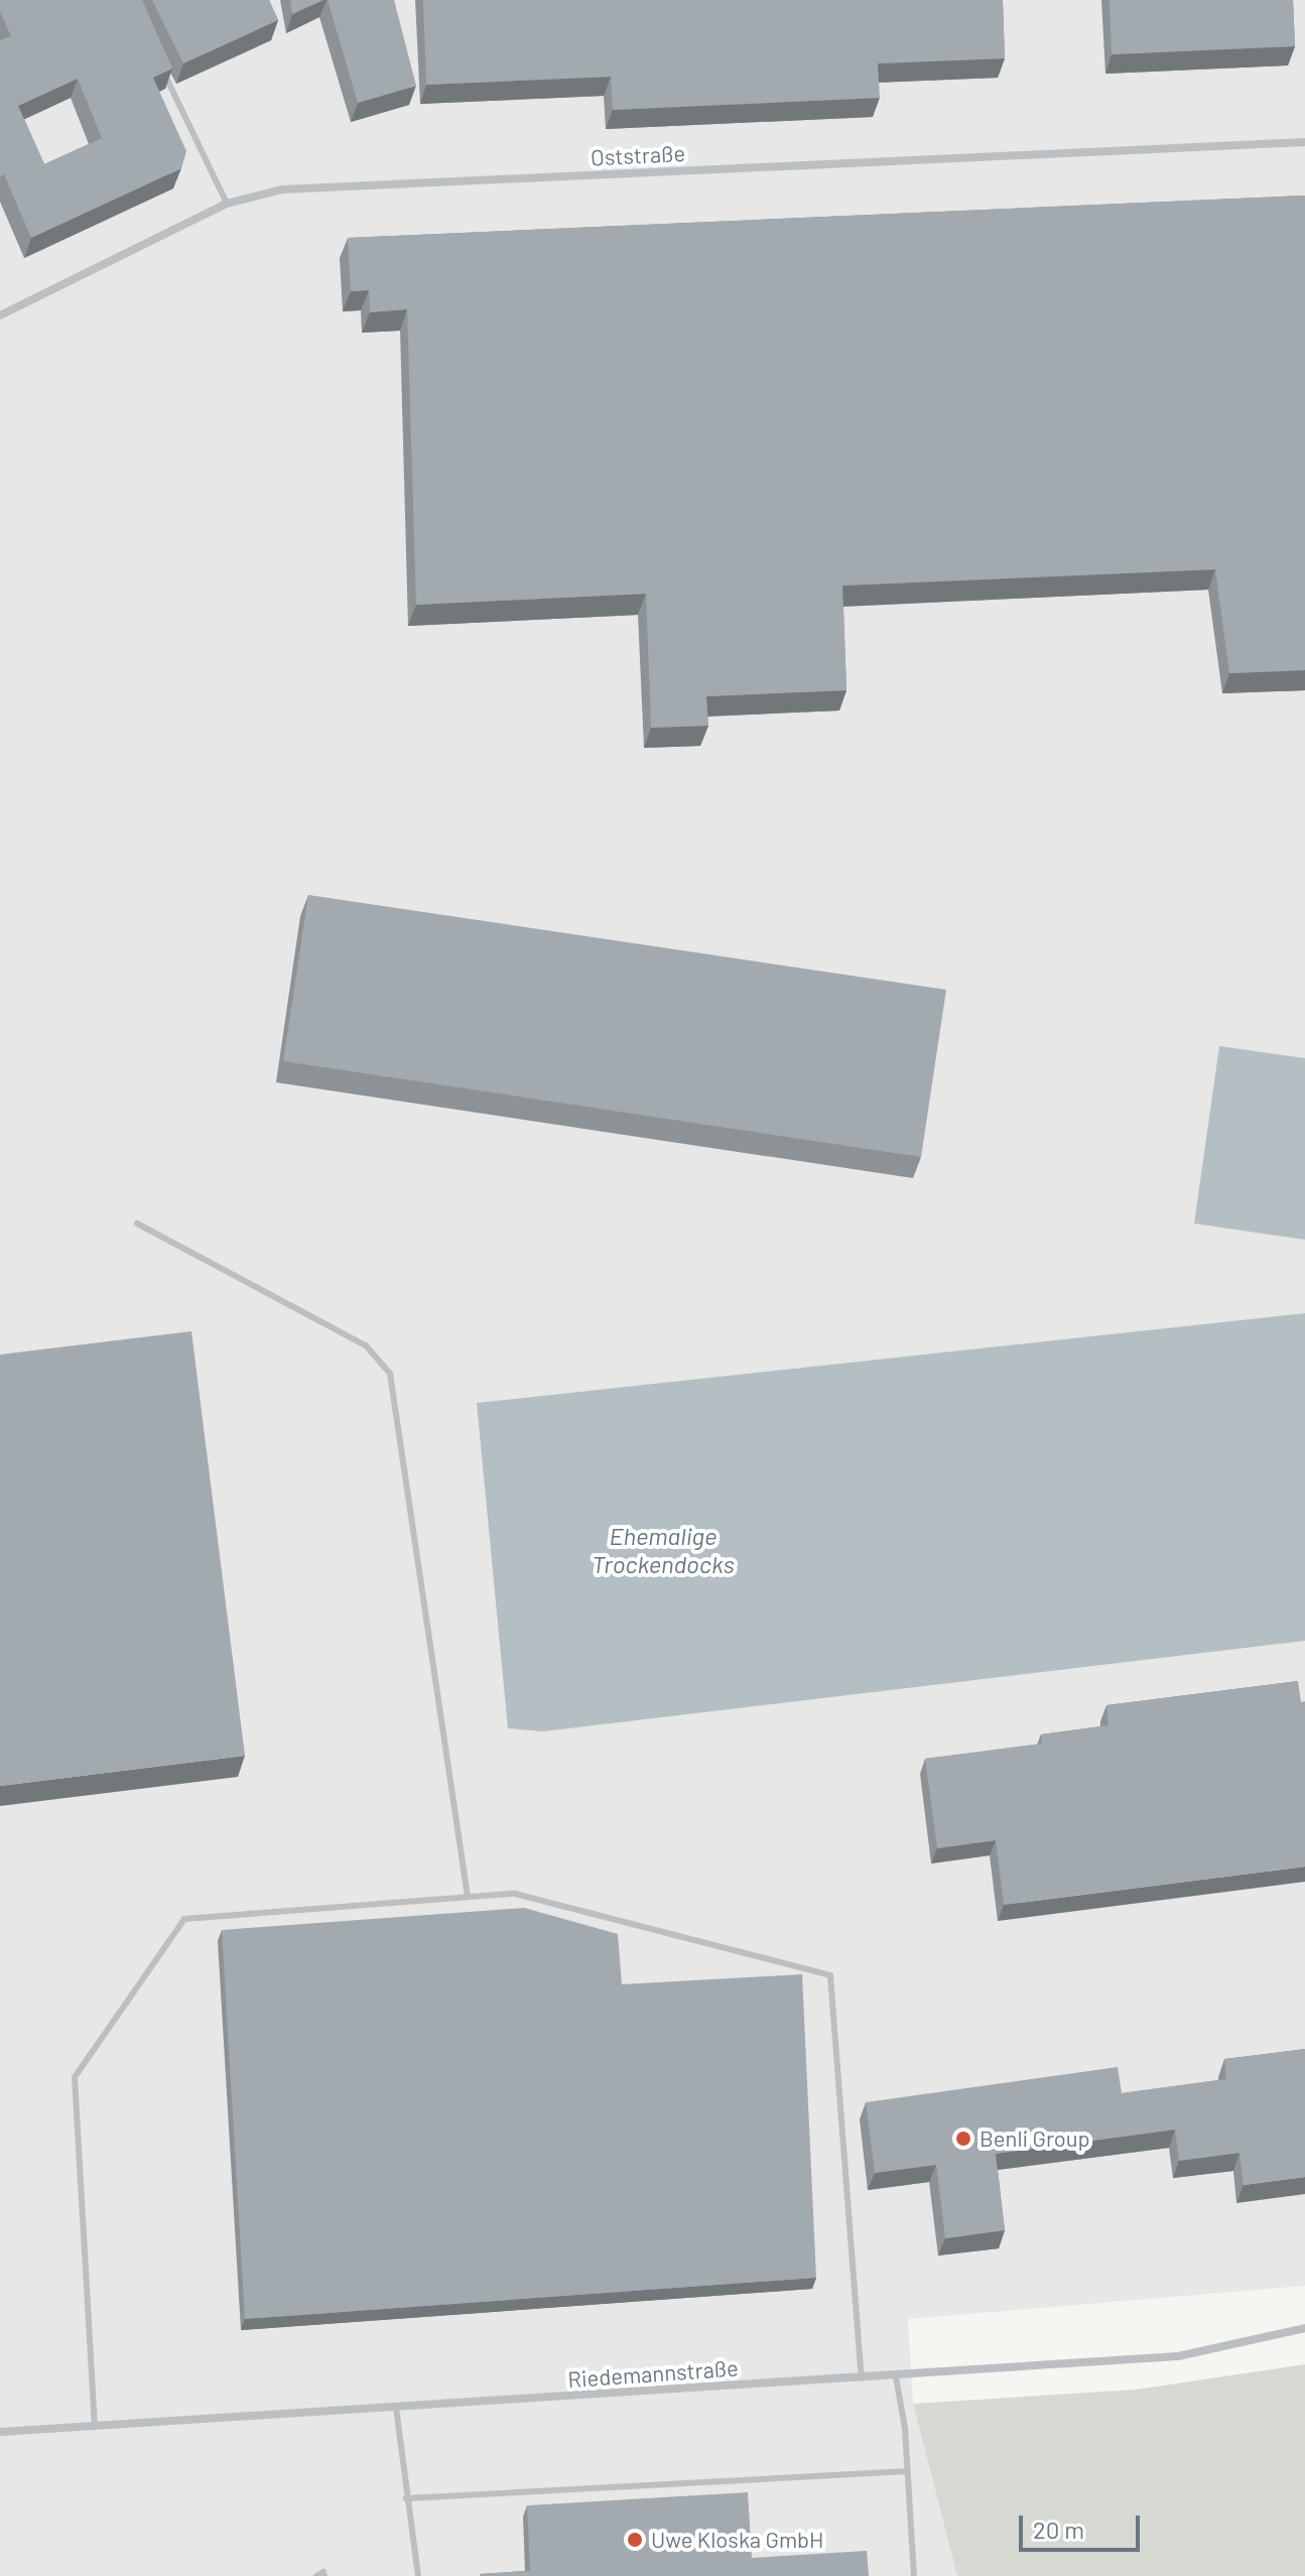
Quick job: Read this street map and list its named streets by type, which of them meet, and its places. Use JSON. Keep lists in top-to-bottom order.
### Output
{
  "streets": {
    "street": ["Oststraße", "Riedemannstraße"]
  },
  "water": ["Ehemalige Trockendocks"],
  "places": ["Benli Group", "Uwe Kloska GmbH"],
  "scale_bar": "20 m"
}
